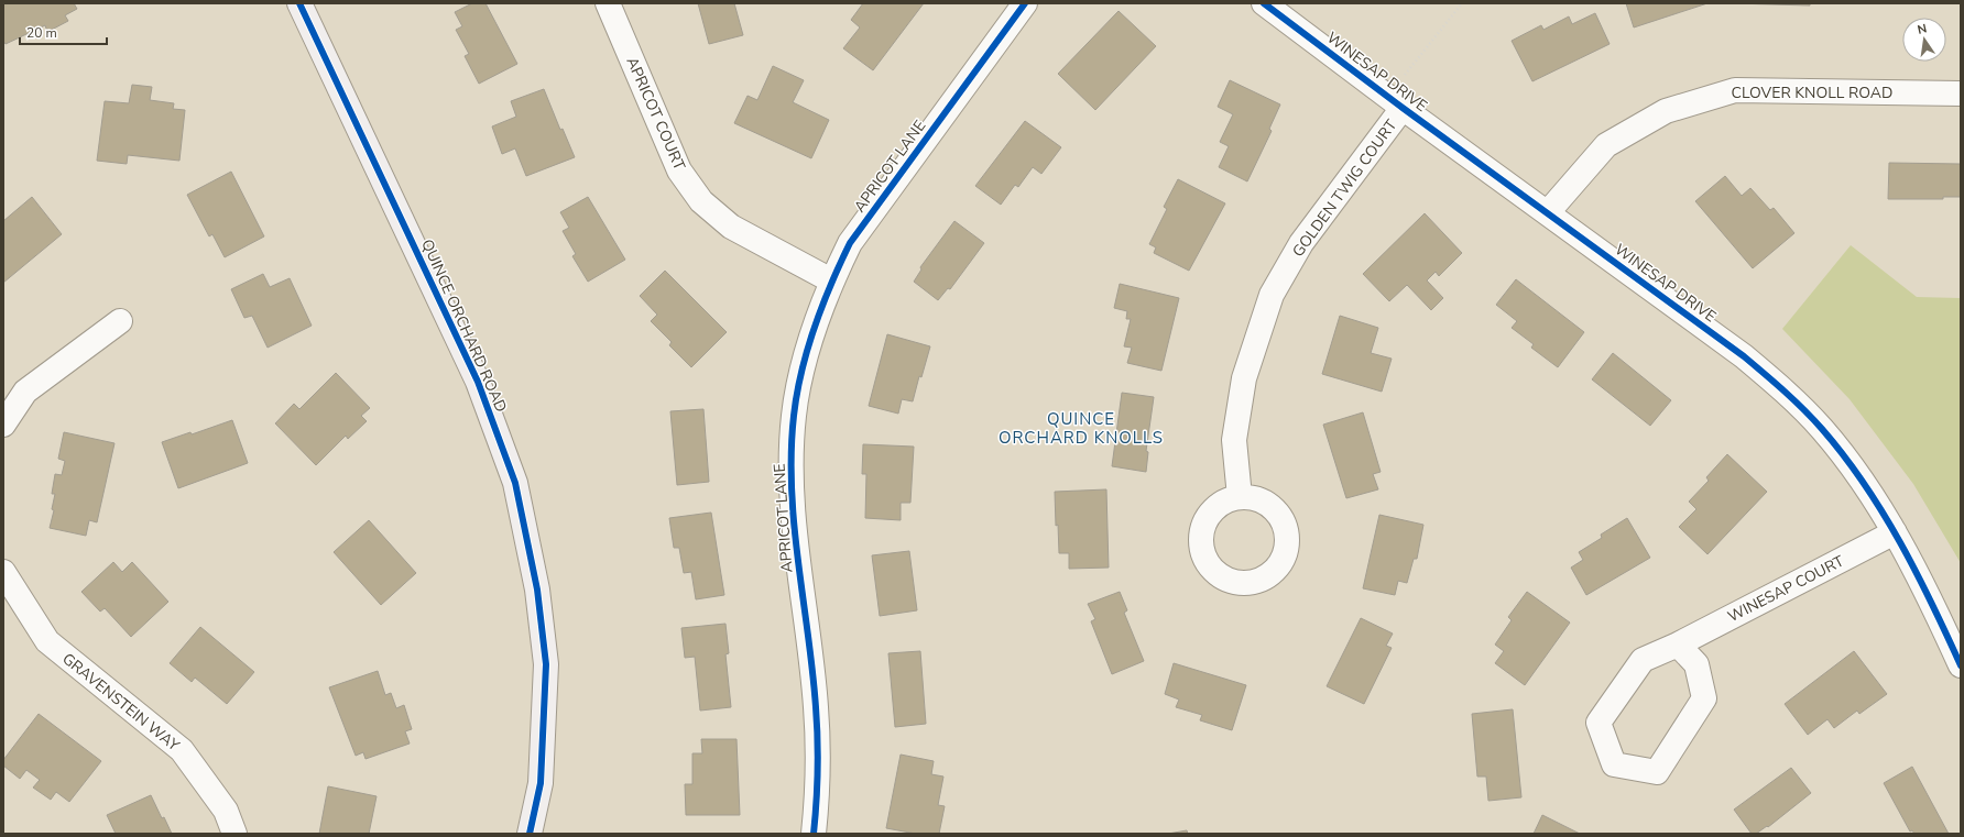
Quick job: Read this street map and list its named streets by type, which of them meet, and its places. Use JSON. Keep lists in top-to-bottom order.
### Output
{
  "streets": {
    "street": [
      "WINESAP DRIVE",
      "CLOVER KNOLL ROAD",
      "APRICOT COURT",
      "APRICOT LANE",
      "GOLDEN TWIG COURT",
      "QUINCE ORCHARD ROAD",
      "WINESAP COURT",
      "GRAVENSTEIN WAY"
    ]
  },
  "crossings": [
    ["WINESAP DRIVE", "CLOVER KNOLL ROAD"],
    ["WINESAP DRIVE", "GOLDEN TWIG COURT"],
    ["WINESAP DRIVE", "WINESAP COURT"],
    ["APRICOT COURT", "APRICOT LANE"]
  ],
  "districts": ["QUINCE ORCHARD KNOLLS"],
  "scale_bar": "20 m",
  "north": "top"
}
